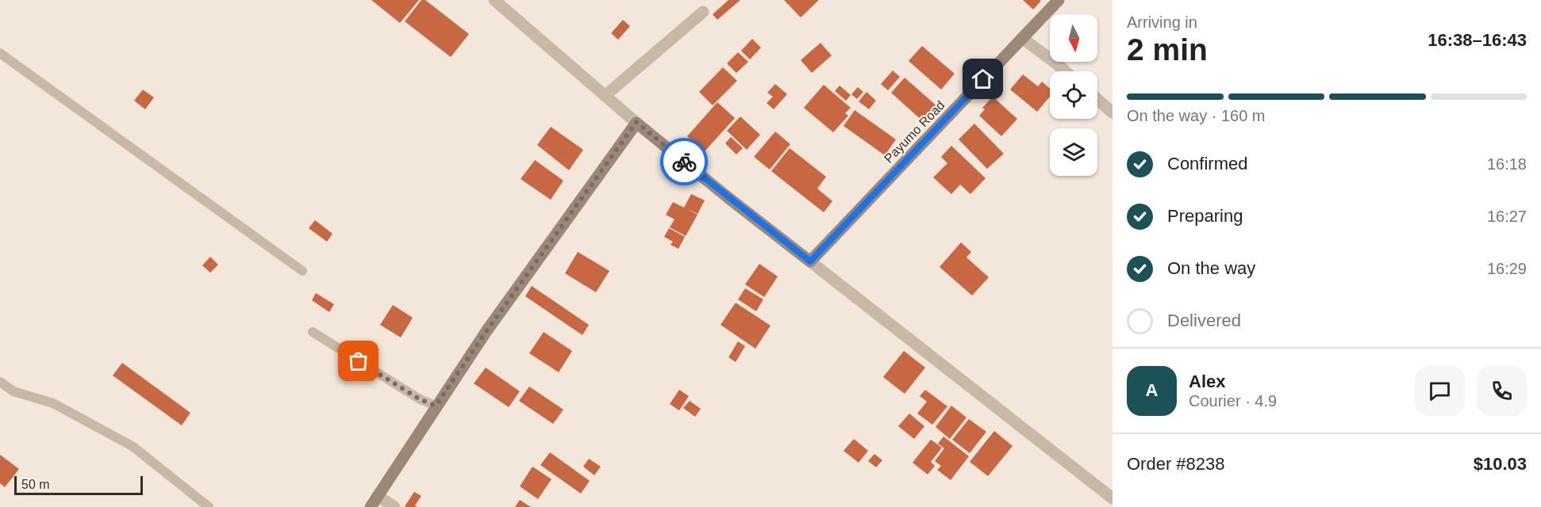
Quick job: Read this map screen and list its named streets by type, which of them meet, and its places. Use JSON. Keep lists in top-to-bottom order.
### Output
{
  "streets": {
    "street": ["Payumo Road"]
  },
  "scale_bar": "50 m",
  "north": "bottom",
  "page": {
    "heading": ["2 min", "Arriving in", "16:38–16:43"],
    "panel": [
      "Alex",
      "Courier · 4.9",
      "Order #8238",
      "$10.03"
    ],
    "bar": "On the way · 160 m",
    "list": [
      ["Confirmed", "16:18"],
      ["Preparing", "16:27"],
      ["On the way", "16:29"],
      "Delivered"
    ],
    "round": "A",
    "scale": "50 m"
  }
}
